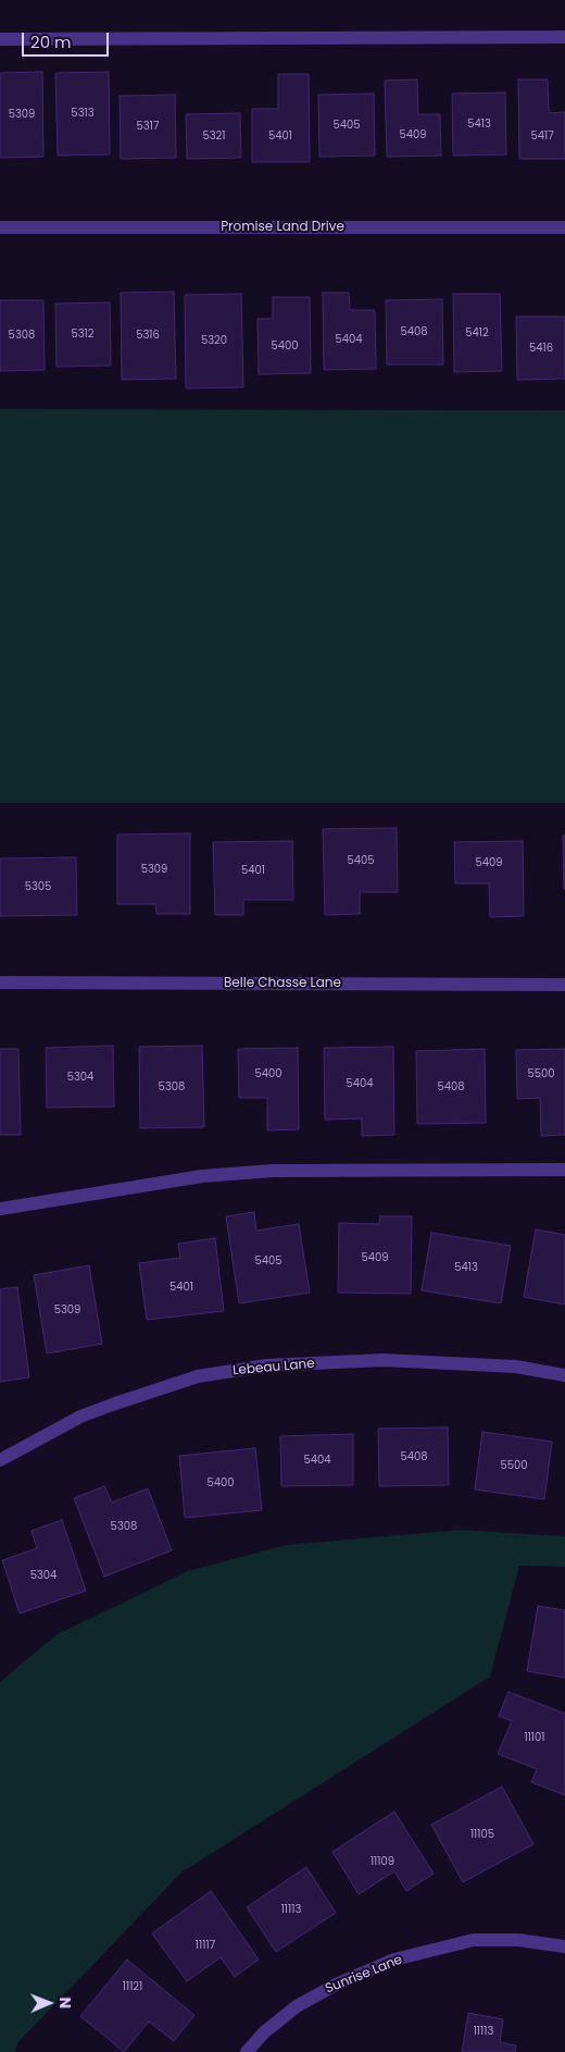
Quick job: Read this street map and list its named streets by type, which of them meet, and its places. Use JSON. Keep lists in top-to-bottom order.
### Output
{
  "streets": {
    "street": [
      "Promise Land Drive",
      "Belle Chasse Lane",
      "Lebeau Lane",
      "Sunrise Lane"
    ]
  },
  "house_numbers": [
    "5313",
    "5309",
    "5413",
    "5405",
    "5317",
    "5409",
    "5321",
    "5401",
    "5417",
    "5408",
    "5412",
    "5312",
    "5308",
    "5316",
    "5404",
    "5320",
    "5400",
    "5416",
    "5405",
    "5409",
    "5309",
    "5401",
    "5305",
    "5400",
    "5500",
    "5304",
    "5404",
    "5308",
    "5408",
    "5409",
    "5405",
    "5413",
    "5401",
    "5309",
    "5408",
    "5404",
    "5500",
    "5400",
    "5308",
    "5304",
    "11101",
    "11105",
    "11109",
    "11113",
    "11117",
    "11121",
    "11113"
  ],
  "scale_bar": "20 m",
  "north": "right"
}
